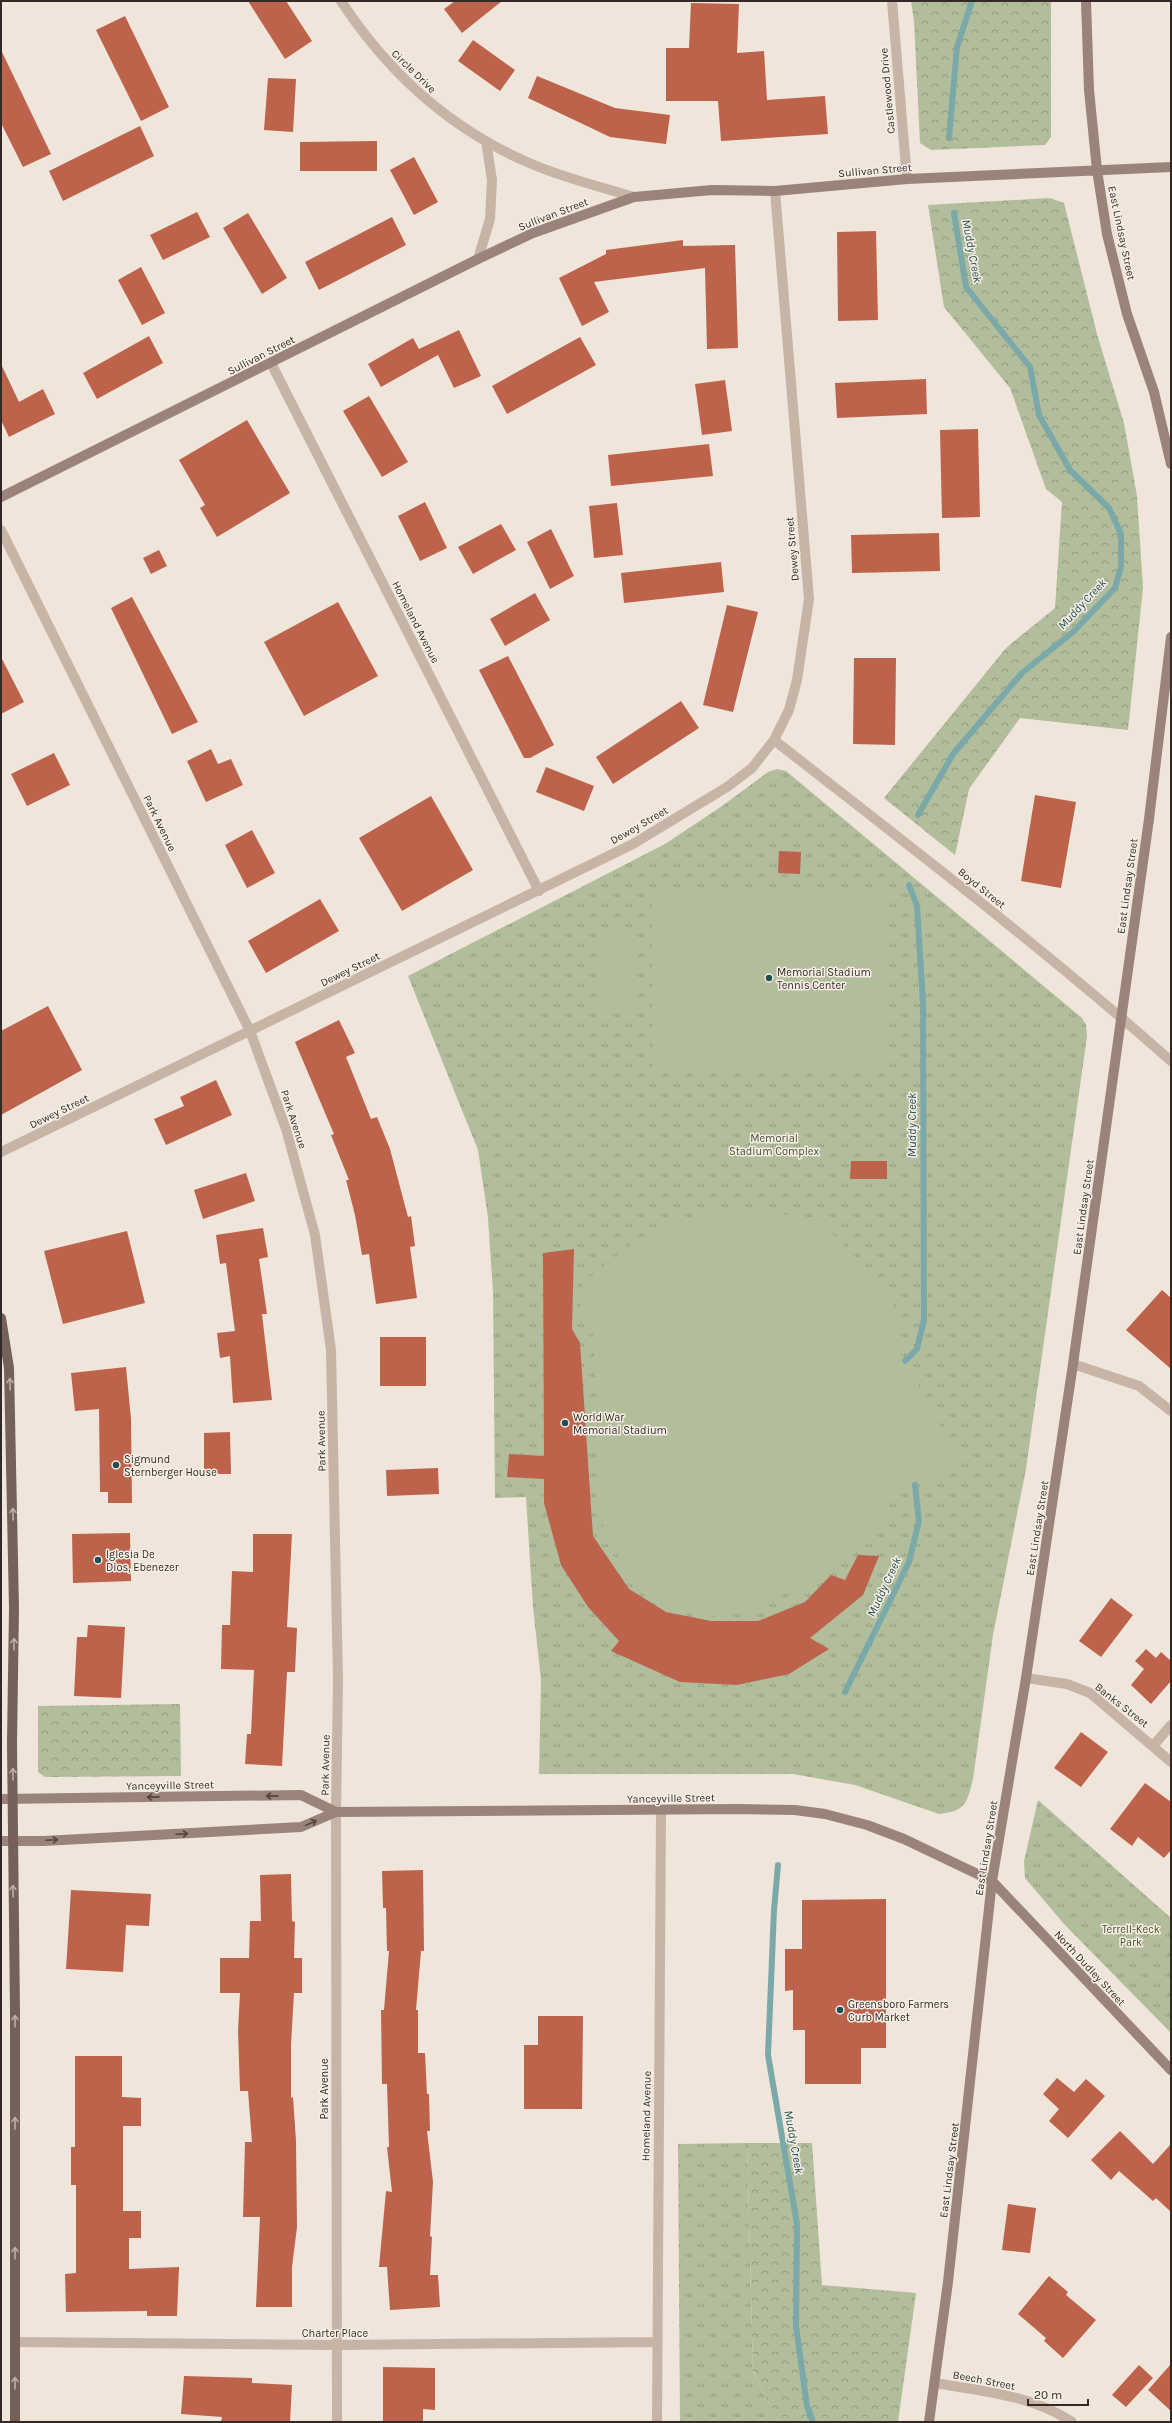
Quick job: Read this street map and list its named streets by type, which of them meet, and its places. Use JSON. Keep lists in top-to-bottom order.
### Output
{
  "streets": {
    "street": [
      "Circle Drive",
      "Castlewood Drive",
      "Sullivan Street",
      "East Lindsay Street",
      "Dewey Street",
      "Homeland Avenue",
      "Park Avenue",
      "Boyd Street",
      "Banks Street",
      "Yanceyville Street",
      "North Dudley Street",
      "Charter Place",
      "Beech Street"
    ]
  },
  "crossings": [
    ["Circle Drive", "Sullivan Street"],
    ["Castlewood Drive", "Sullivan Street"],
    ["Sullivan Street", "East Lindsay Street"],
    ["Sullivan Street", "Dewey Street"],
    ["Sullivan Street", "Homeland Avenue"],
    ["East Lindsay Street", "Boyd Street"],
    ["East Lindsay Street", "Banks Street"],
    ["East Lindsay Street", "Yanceyville Street"],
    ["East Lindsay Street", "North Dudley Street"],
    ["East Lindsay Street", "Beech Street"],
    ["Dewey Street", "Homeland Avenue"],
    ["Dewey Street", "Park Avenue"],
    ["Dewey Street", "Boyd Street"],
    ["Homeland Avenue", "Yanceyville Street"],
    ["Homeland Avenue", "Charter Place"],
    ["Park Avenue", "Yanceyville Street"],
    ["Park Avenue", "Charter Place"],
    ["Yanceyville Street", "North Dudley Street"]
  ],
  "water": ["Muddy Creek"],
  "parks": ["Memorial Stadium Complex", "Terrell-Keck Park"],
  "places": [
    "Memorial Stadium Tennis Center",
    "World War Memorial Stadium",
    "Sigmund Sternberger House",
    "Iglesia De Dios, Ebenezer",
    "Greensboro Farmers Curb Market"
  ],
  "scale_bar": "20 m"
}
